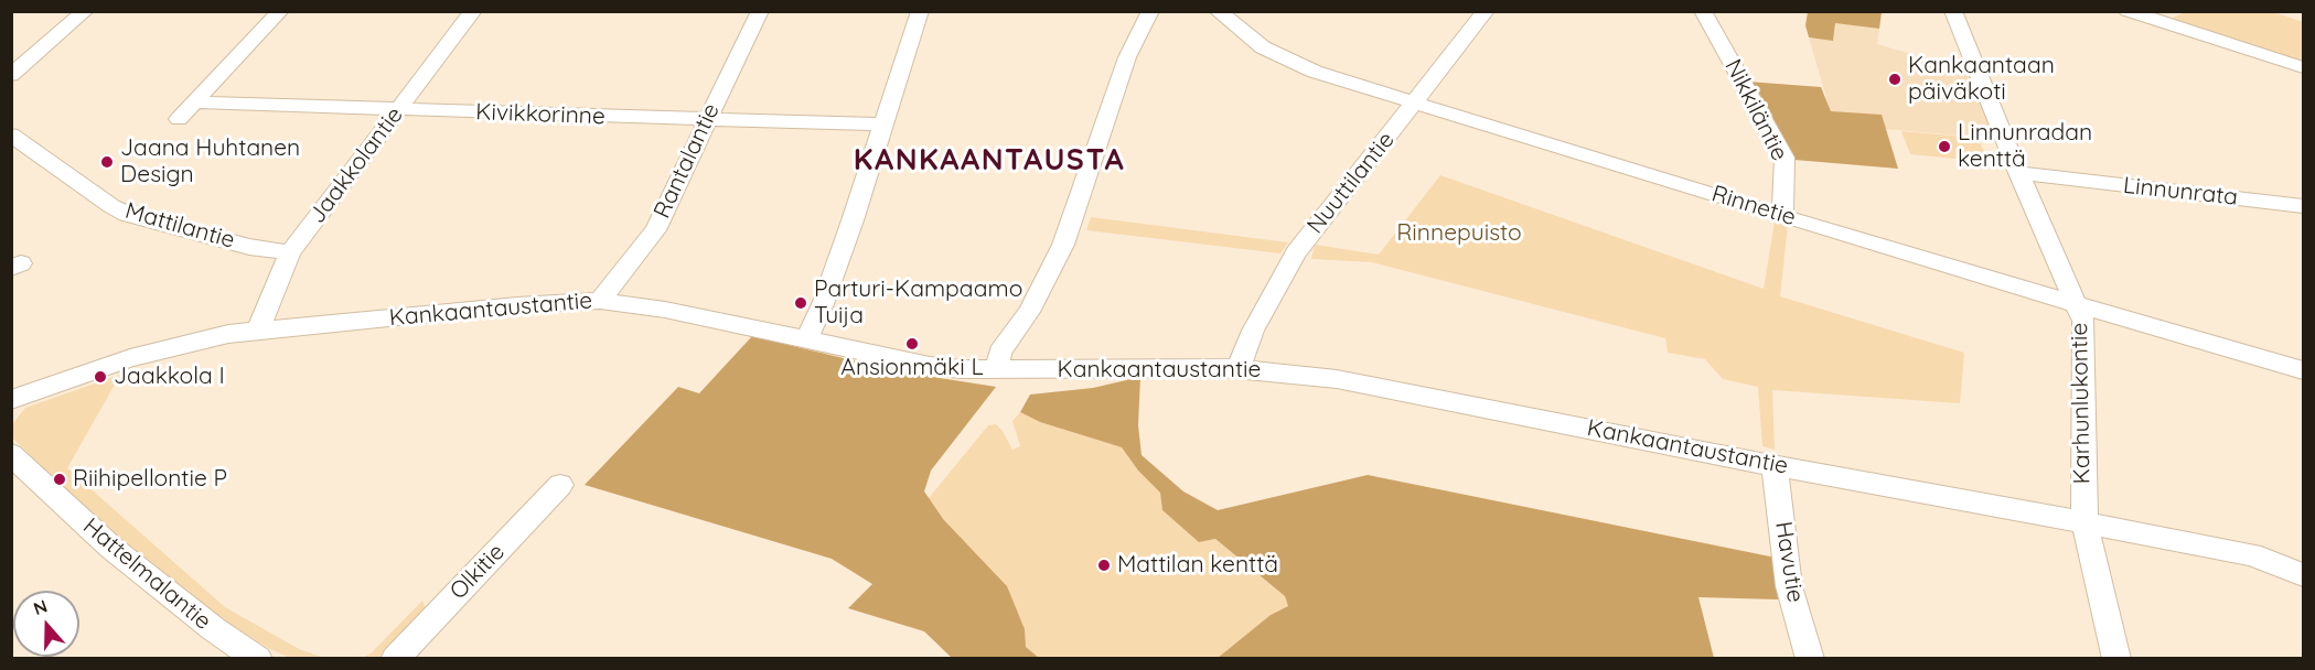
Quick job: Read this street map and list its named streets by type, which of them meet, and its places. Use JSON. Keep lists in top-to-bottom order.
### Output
{
  "streets": {
    "street": [
      "Nikkiläntie",
      "Kivikkorinne",
      "Rantalantie",
      "Jaakkolantie",
      "Nuuttilantie",
      "Linnunrata",
      "Rinnetie",
      "Mattilantie",
      "Kankaantaustantie",
      "Karhunlukontie",
      "Havutie",
      "Olkitie",
      "Hattelmalantie"
    ]
  },
  "crossings": [
    ["Nikkiläntie", "Rinnetie"],
    ["Kivikkorinne", "Rantalantie"],
    ["Kivikkorinne", "Jaakkolantie"],
    ["Rantalantie", "Kankaantaustantie"],
    ["Jaakkolantie", "Mattilantie"],
    ["Jaakkolantie", "Kankaantaustantie"],
    ["Nuuttilantie", "Rinnetie"],
    ["Nuuttilantie", "Kankaantaustantie"],
    ["Linnunrata", "Karhunlukontie"],
    ["Rinnetie", "Karhunlukontie"],
    ["Kankaantaustantie", "Karhunlukontie"],
    ["Kankaantaustantie", "Havutie"]
  ],
  "districts": ["KANKAANTAUSTA"],
  "parks": ["Rinnepuisto"],
  "places": [
    "Kankaantaan päiväkoti",
    "Linnunradan kenttä",
    "Jaana Huhtanen Design",
    "Parturi-Kampaamo Tuija",
    "Ansionmäki L",
    "Jaakkola I",
    "Riihipellontie P",
    "Mattilan kenttä"
  ],
  "north": "top"
}
